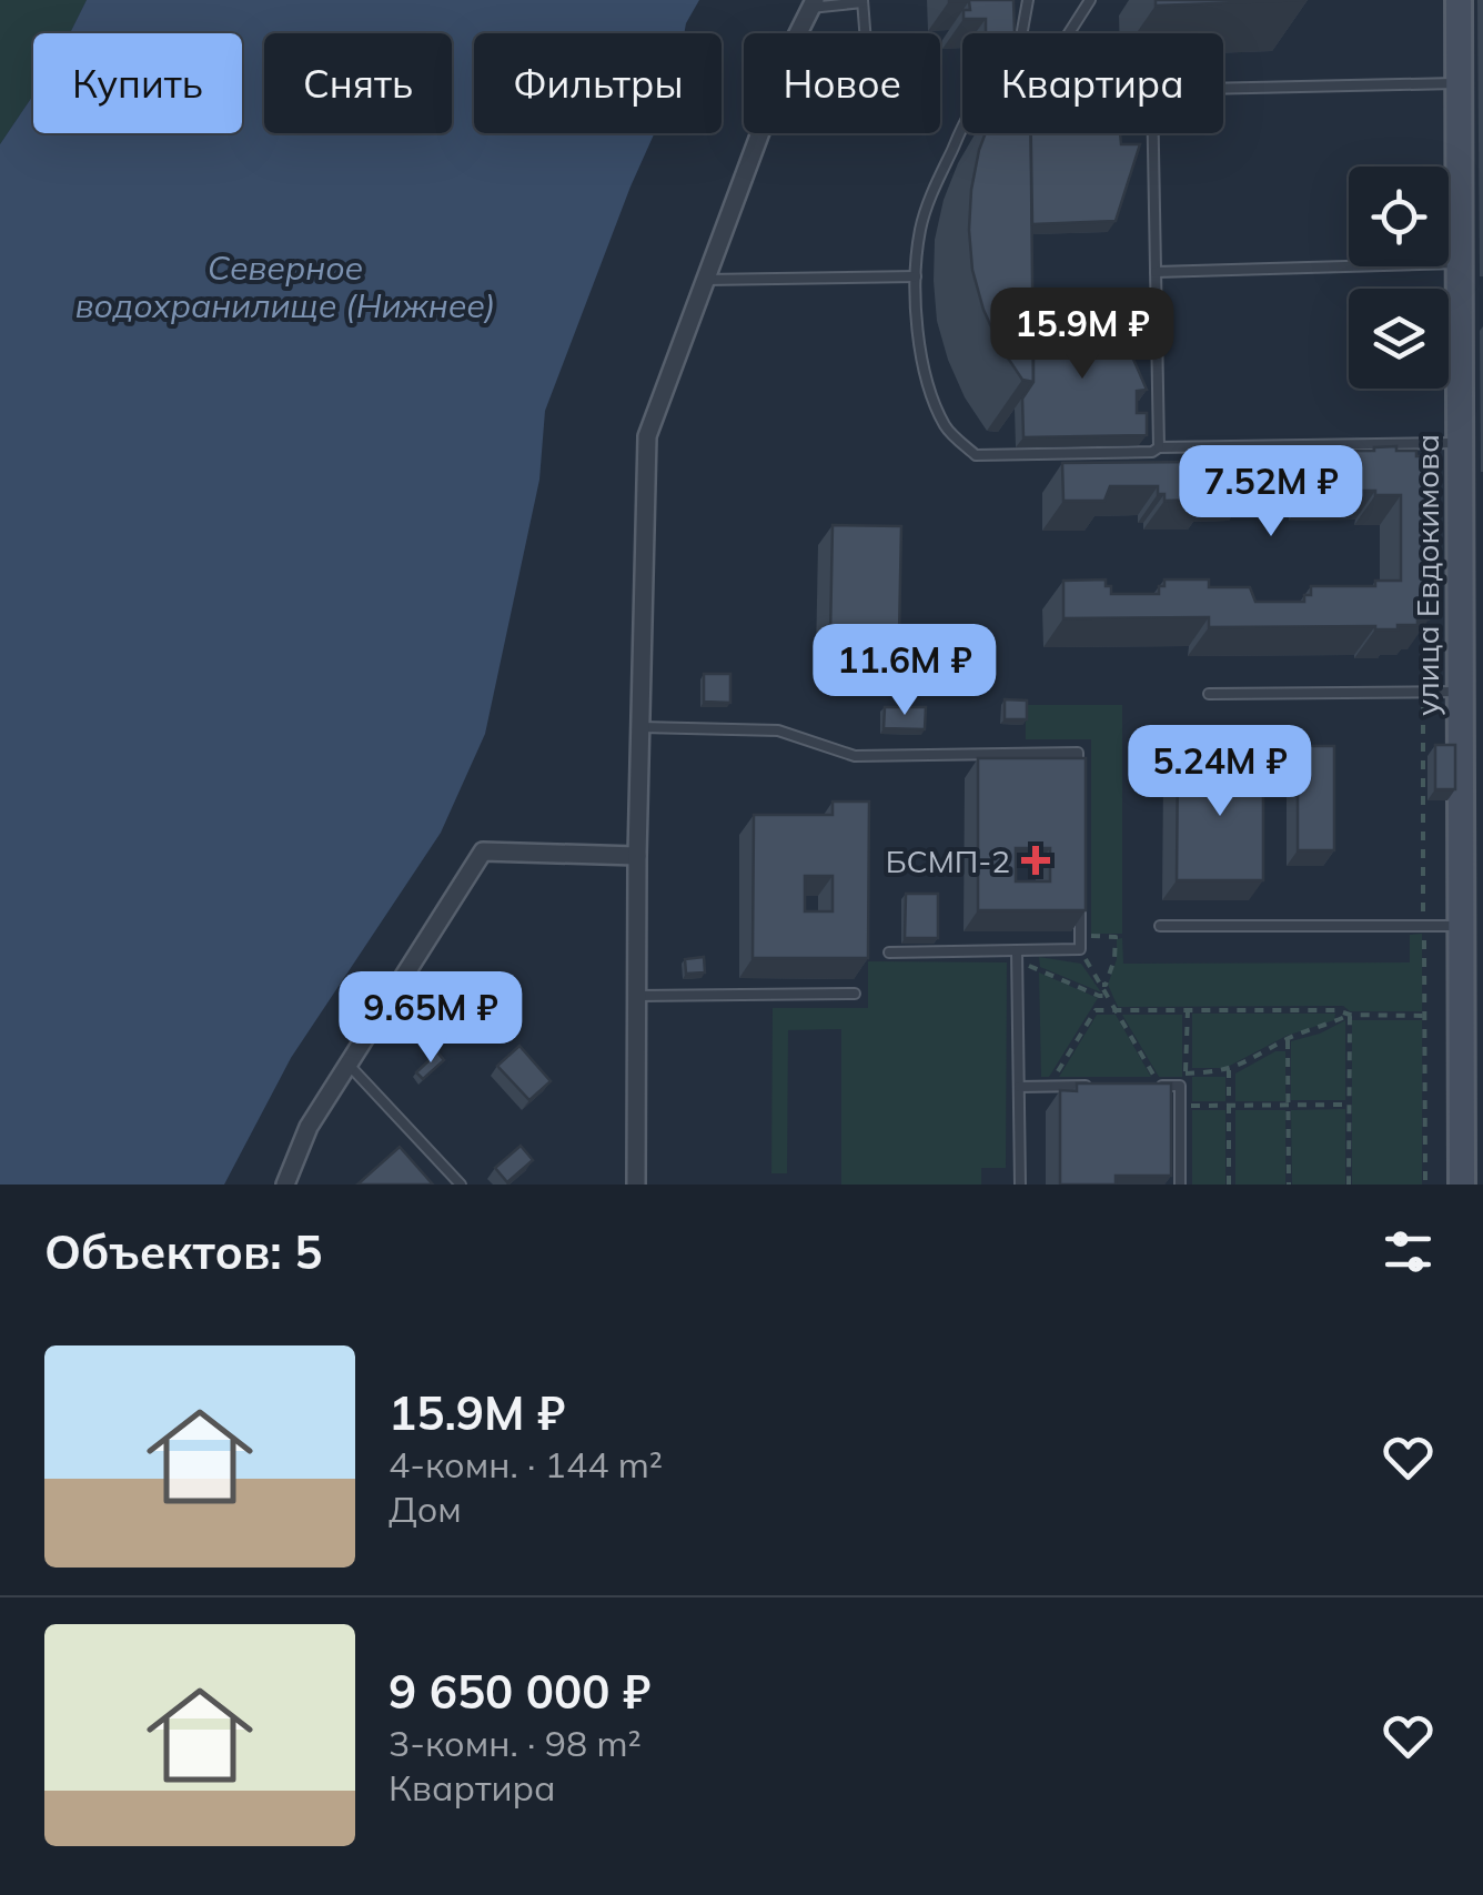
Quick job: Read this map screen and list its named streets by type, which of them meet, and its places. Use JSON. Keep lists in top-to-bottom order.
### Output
{
  "streets": {
    "main road": ["улица Евдокимова"]
  },
  "water": ["Северное водохранилище (Нижнее)"],
  "places": {
    "health": ["БСМП-2"]
  },
  "page": {
    "chip": [
      "Купить",
      "Снять",
      "Фильтры",
      "Новое",
      "Квартира"
    ],
    "price": [
      "15.9M ₽",
      "7.52M ₽",
      "11.6M ₽",
      "5.24M ₽",
      "9.65M ₽"
    ],
    "heading": "Объектов: 5",
    "list": [
      {
        "name": "15.9M ₽",
        "note": "4-комн. · 144 m² · Дом"
      },
      {
        "name": "9 650 000 ₽",
        "note": "3-комн. · 98 m² · Квартира"
      }
    ]
  }
}
